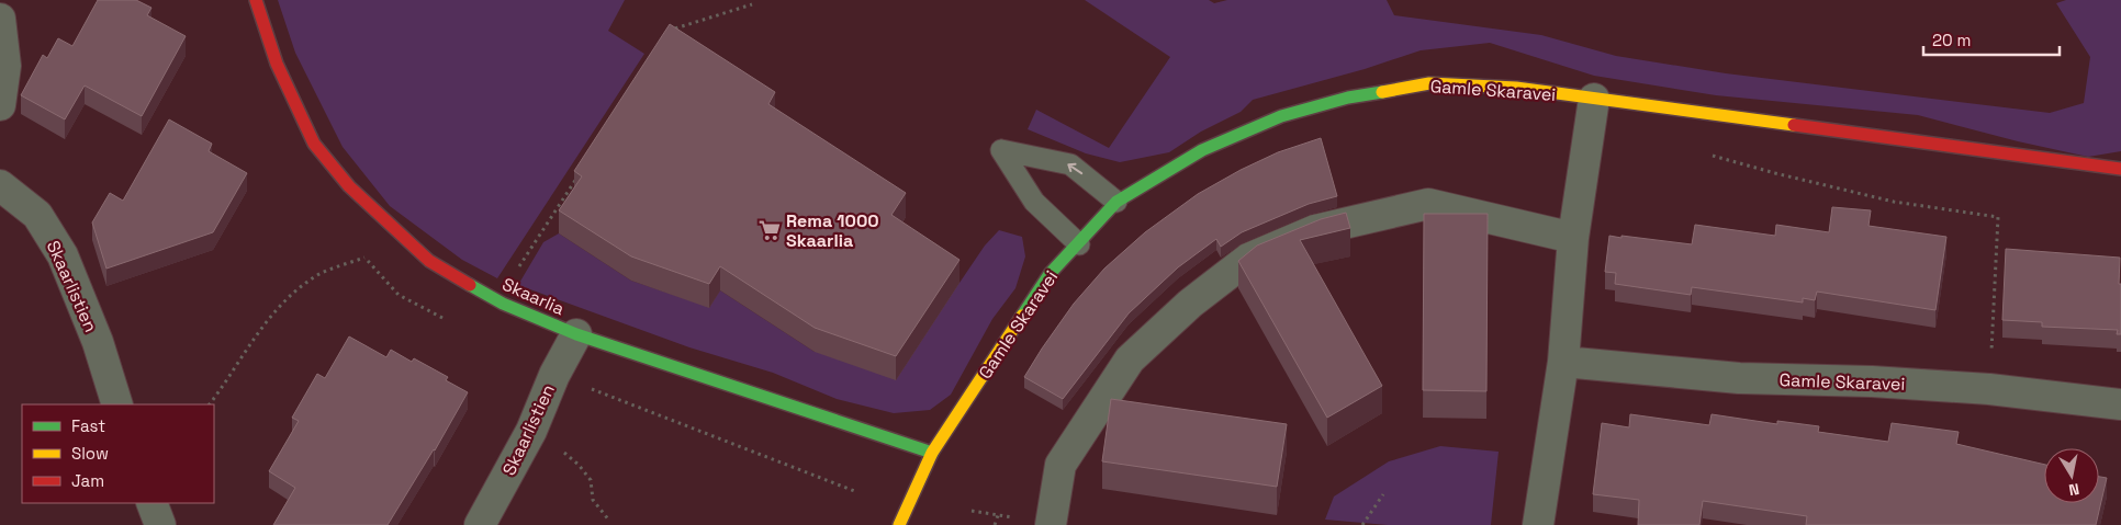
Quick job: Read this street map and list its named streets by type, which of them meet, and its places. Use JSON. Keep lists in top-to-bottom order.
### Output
{
  "streets": {
    "street": ["Gamle Skaravei", "Skaarlistien", "Skaarlia"]
  },
  "crossings": [
    ["Gamle Skaravei", "Skaarlia"],
    ["Skaarlistien", "Skaarlia"]
  ],
  "places": {
    "supermarket": ["Rema 1000 Skaarlia"]
  },
  "legend": ["Fast", "Slow", "Jam"],
  "scale_bar": "20 m",
  "north": "bottom"
}
